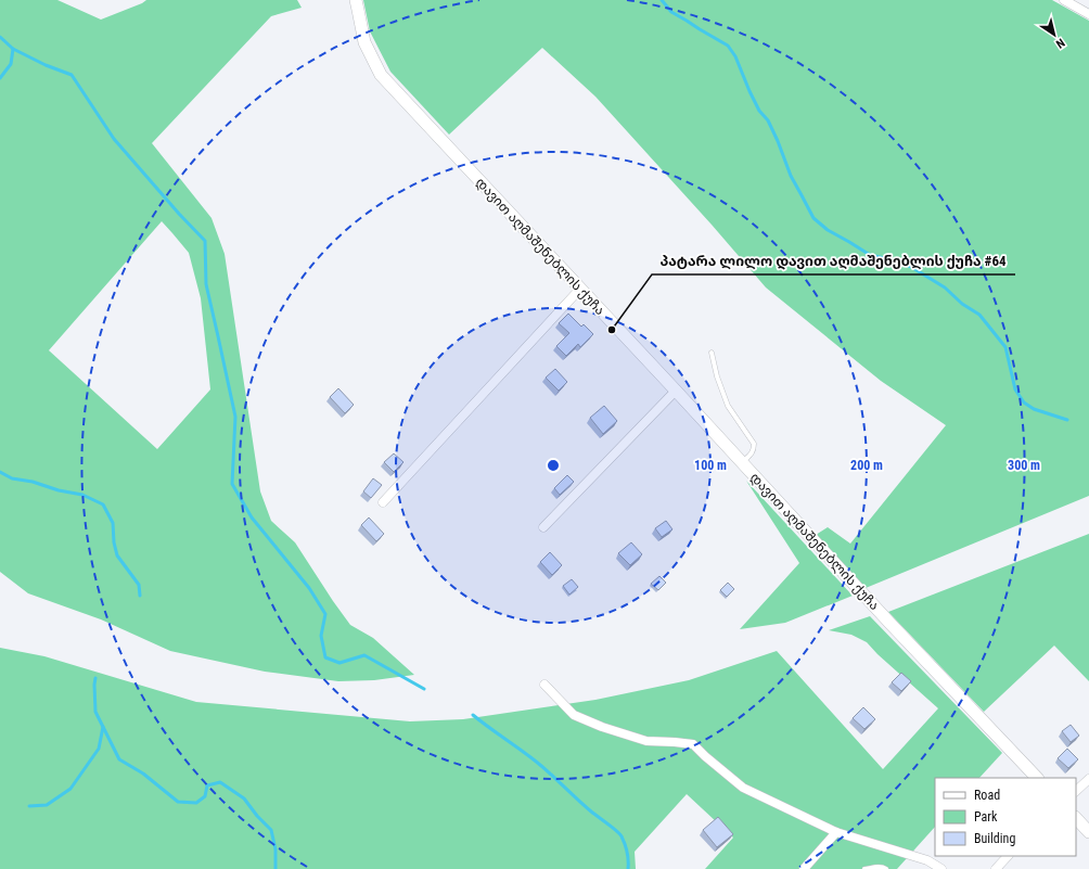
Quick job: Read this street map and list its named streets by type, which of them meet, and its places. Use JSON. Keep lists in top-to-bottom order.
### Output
{
  "streets": {
    "street": ["დავით აღმაშენებლის ქუჩა"]
  },
  "places": ["პატარა ლილო დავით აღმაშენებლის ქუჩა #64"],
  "legend": ["Road", "Park", "Building"],
  "north": "bottom right",
  "rings": ["100 m", "200 m", "300 m"]
}
